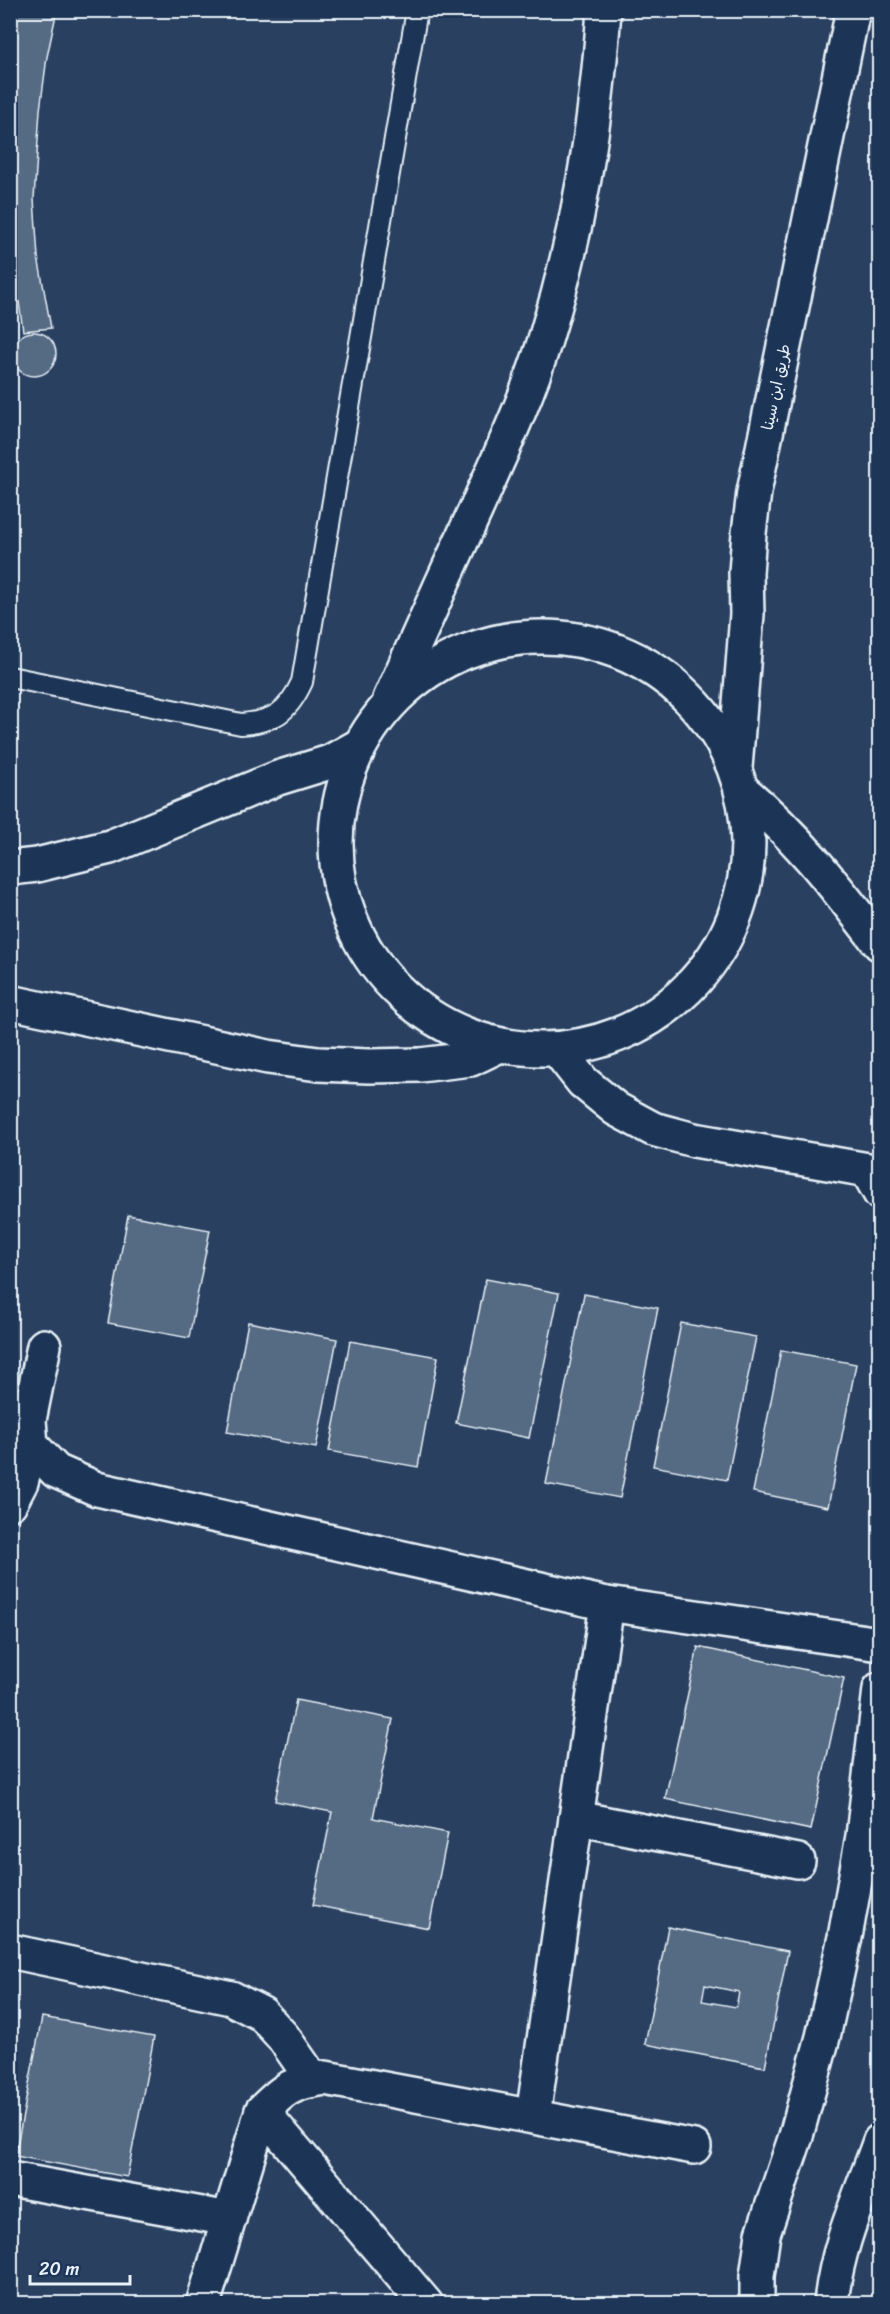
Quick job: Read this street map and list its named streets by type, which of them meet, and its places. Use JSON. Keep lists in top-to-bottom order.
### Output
{
  "streets": {
    "street": ["طريق ابن سينا"]
  },
  "scale_bar": "20 m"
}
